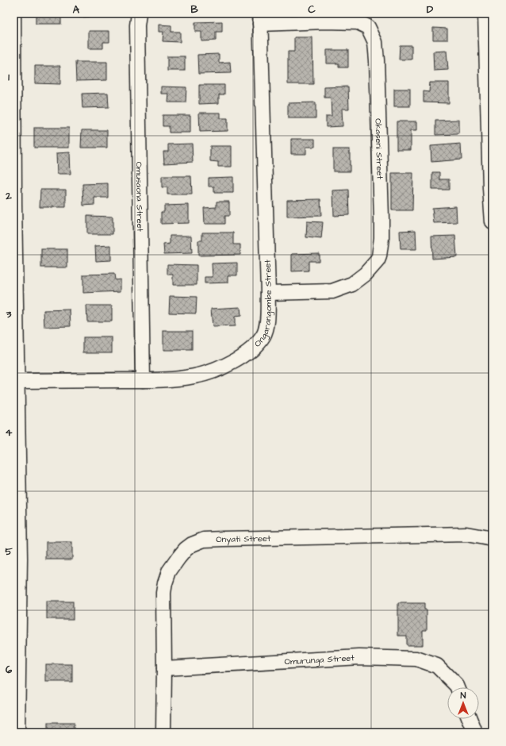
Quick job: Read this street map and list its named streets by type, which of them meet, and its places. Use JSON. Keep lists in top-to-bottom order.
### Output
{
  "streets": {
    "street": [
      "Okaseni Street",
      "Omusaona Street",
      "Ongarangombe Street",
      "Onyati Street",
      "Omurunga Street"
    ]
  },
  "crossings": [
    ["Okaseni Street", "Ongarangombe Street"],
    ["Omusaona Street", "Ongarangombe Street"],
    ["Onyati Street", "Omurunga Street"]
  ],
  "north": "top",
  "grid": {
    "columns": [
      "A",
      "B",
      "C",
      "D"
    ],
    "rows": [
      "1",
      "2",
      "3",
      "4",
      "5",
      "6"
    ]
  }
}
